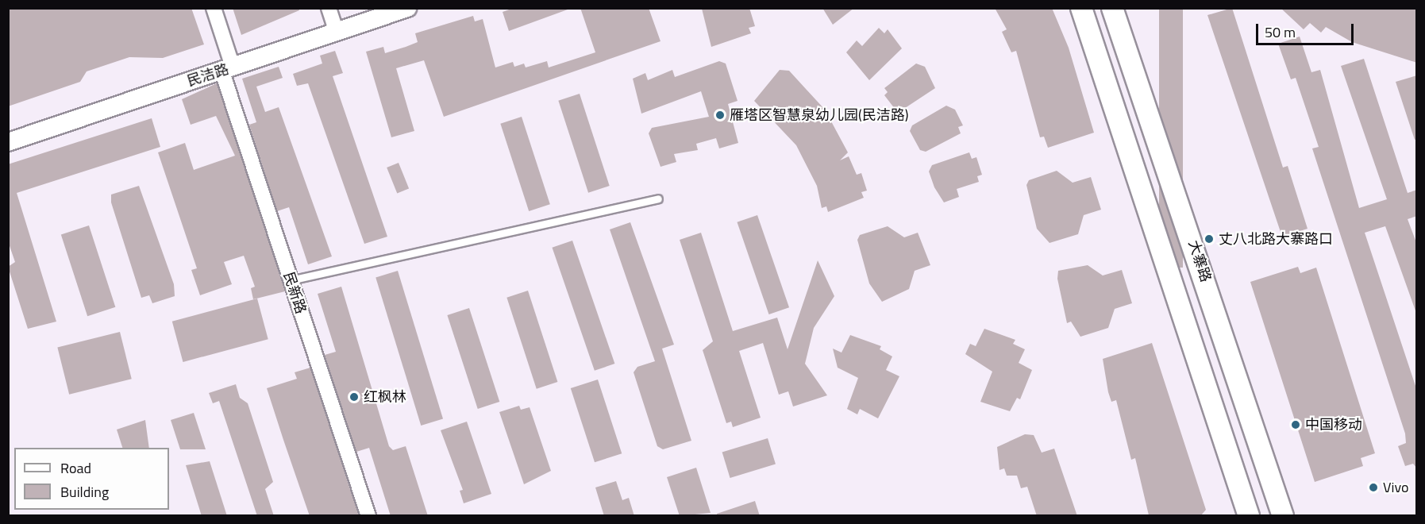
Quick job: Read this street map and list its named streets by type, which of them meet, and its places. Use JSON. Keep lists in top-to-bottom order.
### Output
{
  "streets": {
    "main road": ["大寨路"],
    "street": ["民洁路", "民新路"]
  },
  "crossings": [
    ["民洁路", "民新路"]
  ],
  "places": [
    "雁塔区智慧泉幼儿园(民洁路)",
    "丈八北路大寨路口",
    "红枫林",
    "中国移动",
    "Vivo"
  ],
  "legend": ["Road", "Building"],
  "scale_bar": "50 m"
}
